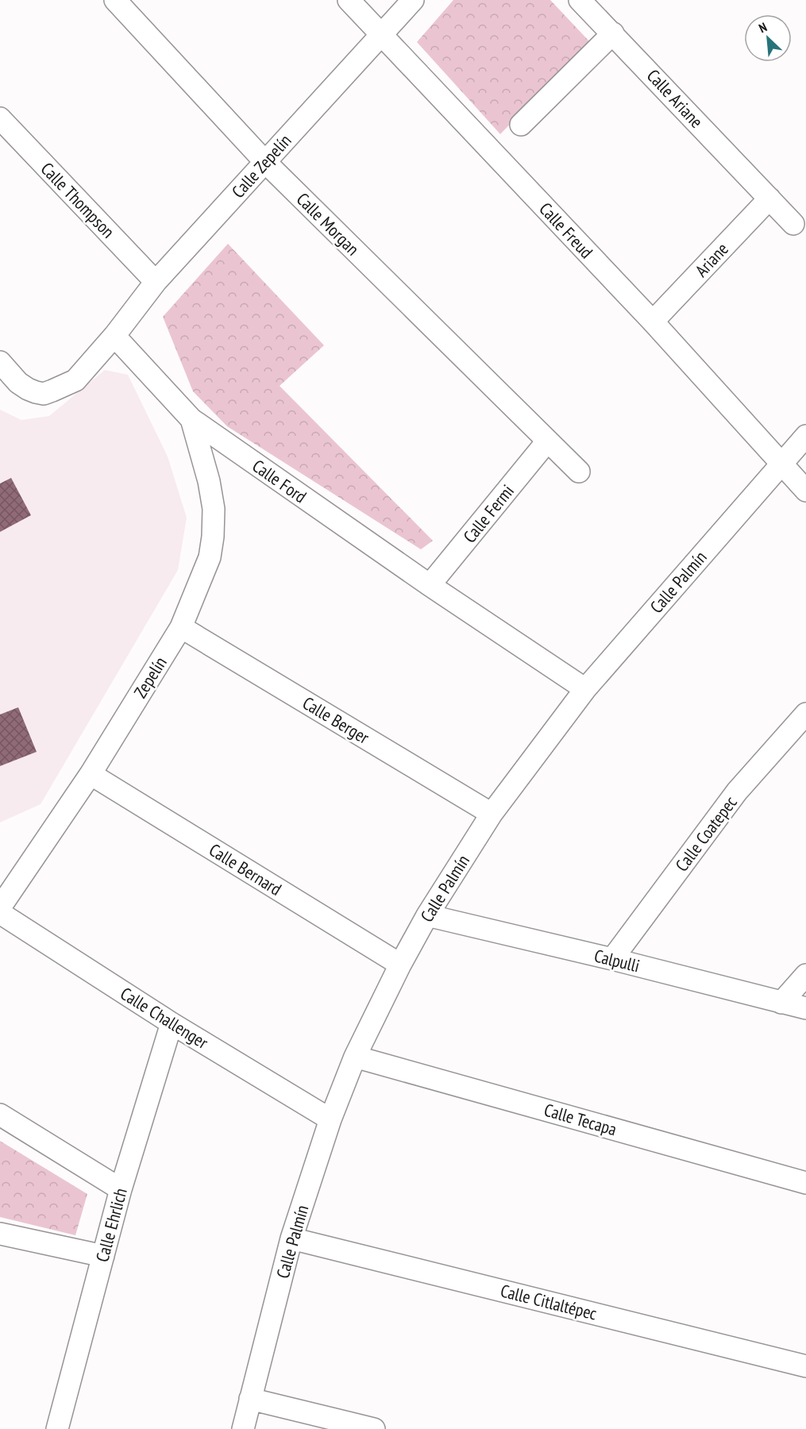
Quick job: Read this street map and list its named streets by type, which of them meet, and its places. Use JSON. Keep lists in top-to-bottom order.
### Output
{
  "streets": {
    "street": [
      "Calle Ariane",
      "Calle Zepelín",
      "Calle Thompson",
      "Calle Morgan",
      "Calle Freud",
      "Ariane",
      "Calle Ford",
      "Calle Fermi",
      "Calle Palmín",
      "Zepelín",
      "Calle Berger",
      "Calle Coatepec",
      "Calle Bernard",
      "Calpulli",
      "Calle Challenger",
      "Calle Tecapa",
      "Calle Ehrlich",
      "Calle Citlaltépec"
    ]
  },
  "crossings": [
    ["Calle Ariane", "Ariane"],
    ["Calle Zepelín", "Calle Thompson"],
    ["Calle Zepelín", "Calle Morgan"],
    ["Calle Zepelín", "Calle Freud"],
    ["Calle Zepelín", "Calle Ford"],
    ["Calle Morgan", "Calle Fermi"],
    ["Calle Freud", "Ariane"],
    ["Calle Freud", "Calle Palmín"],
    ["Calle Ford", "Calle Fermi"],
    ["Calle Ford", "Calle Palmín"],
    ["Calle Ford", "Zepelín"],
    ["Calle Palmín", "Calle Berger"],
    ["Calle Palmín", "Calle Bernard"],
    ["Calle Palmín", "Calpulli"],
    ["Calle Palmín", "Calle Challenger"],
    ["Calle Palmín", "Calle Tecapa"],
    ["Calle Palmín", "Calle Citlaltépec"],
    ["Zepelín", "Calle Berger"],
    ["Zepelín", "Calle Bernard"],
    ["Calle Coatepec", "Calpulli"],
    ["Calle Challenger", "Calle Ehrlich"]
  ],
  "north": "top left"
}
